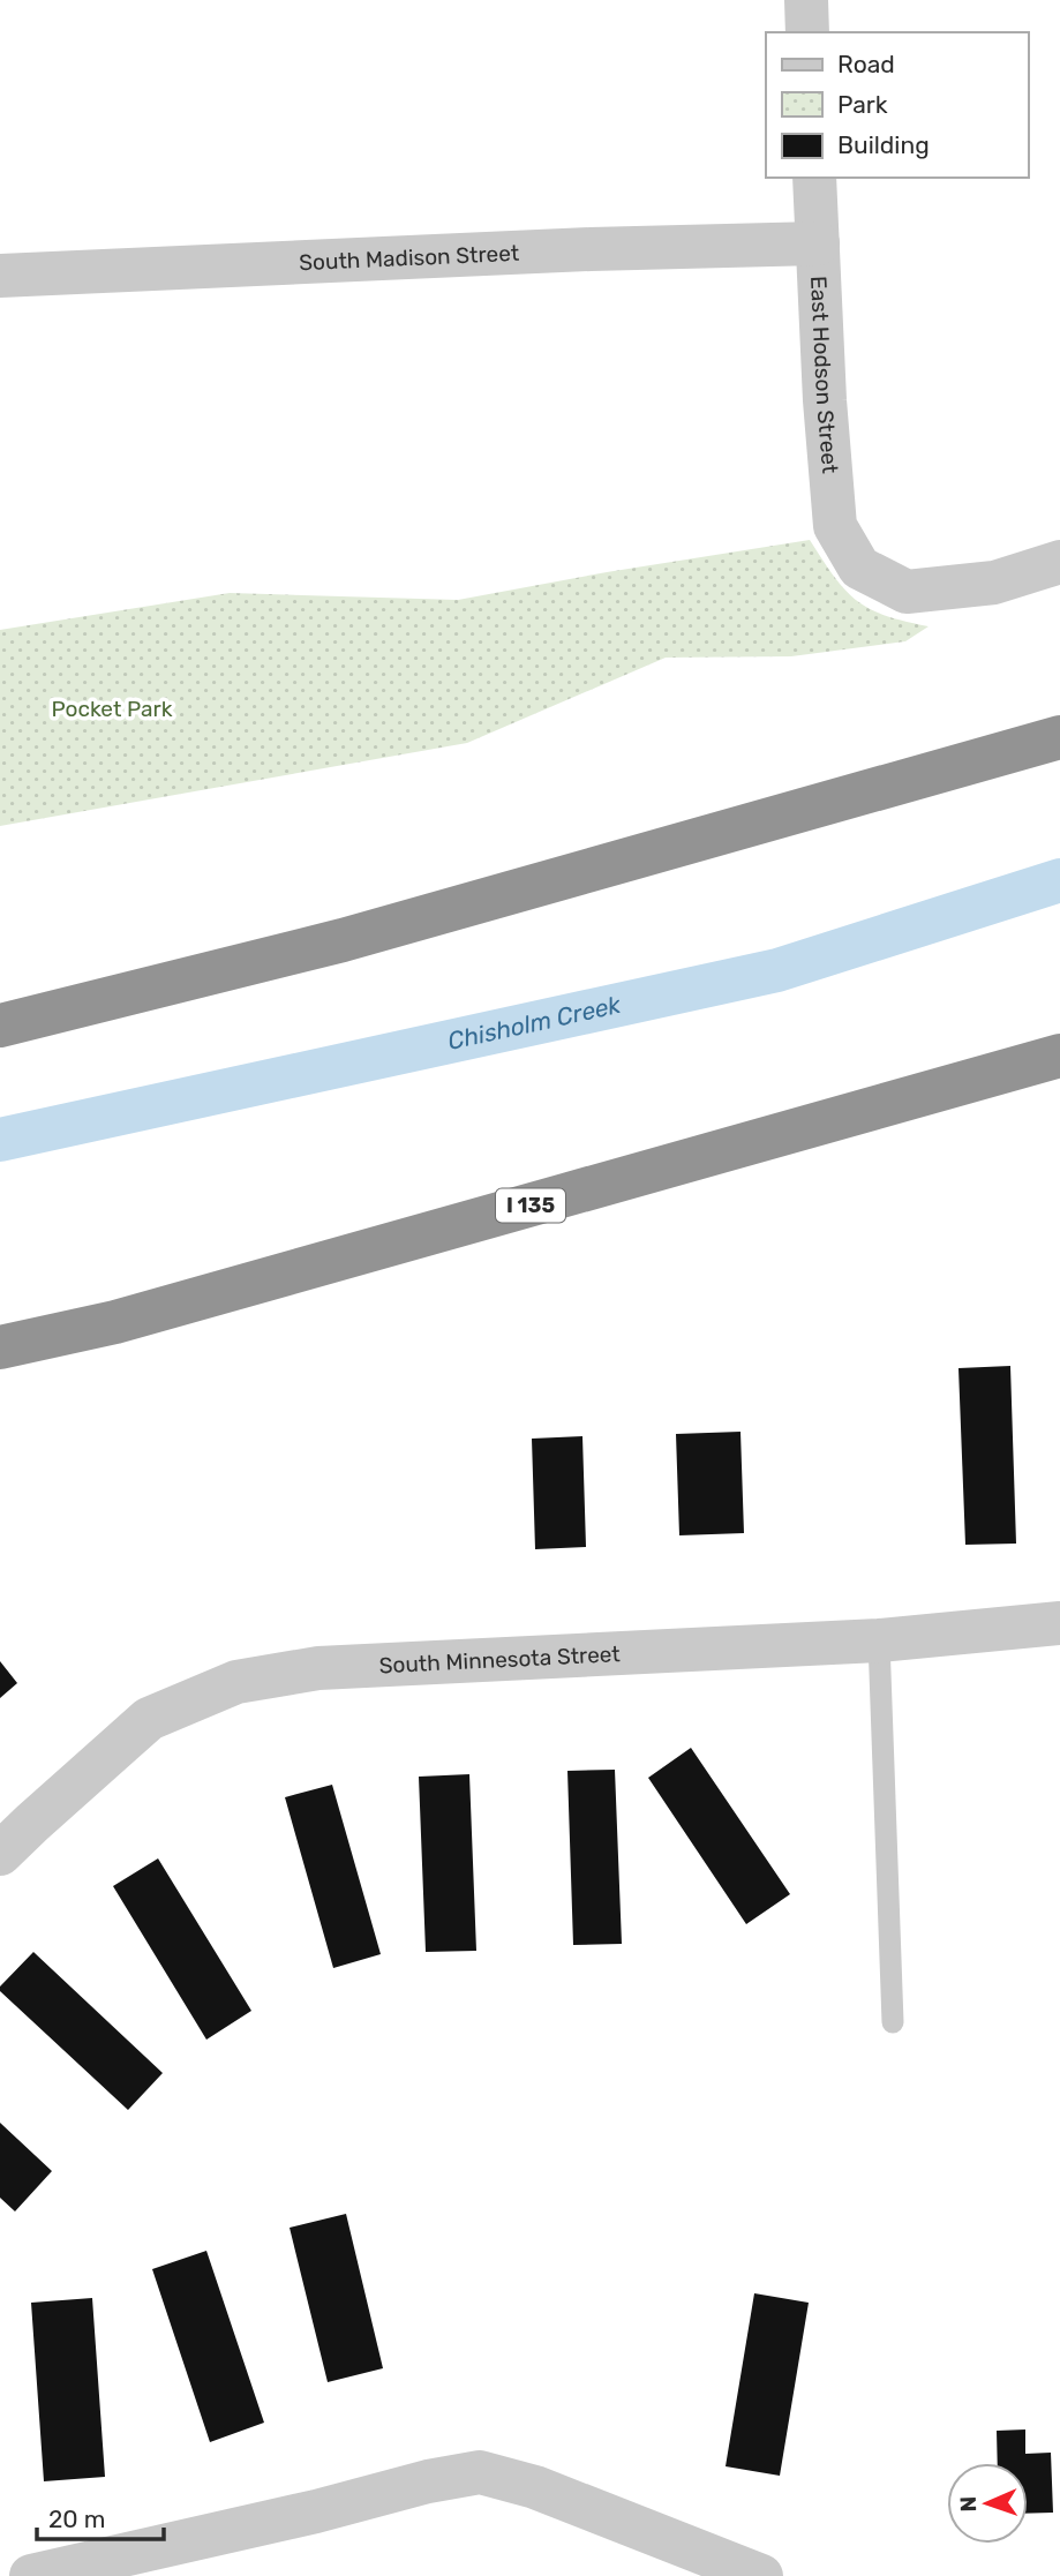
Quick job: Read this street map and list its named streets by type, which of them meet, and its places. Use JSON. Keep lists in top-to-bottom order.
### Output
{
  "streets": {
    "highway": ["I 135"],
    "street": ["South Madison Street", "East Hodson Street", "South Minnesota Street"]
  },
  "crossings": [
    ["South Madison Street", "East Hodson Street"]
  ],
  "water": ["Chisholm Creek"],
  "parks": ["Pocket Park"],
  "legend": ["Road", "Park", "Building"],
  "scale_bar": "20 m",
  "north": "left"
}
